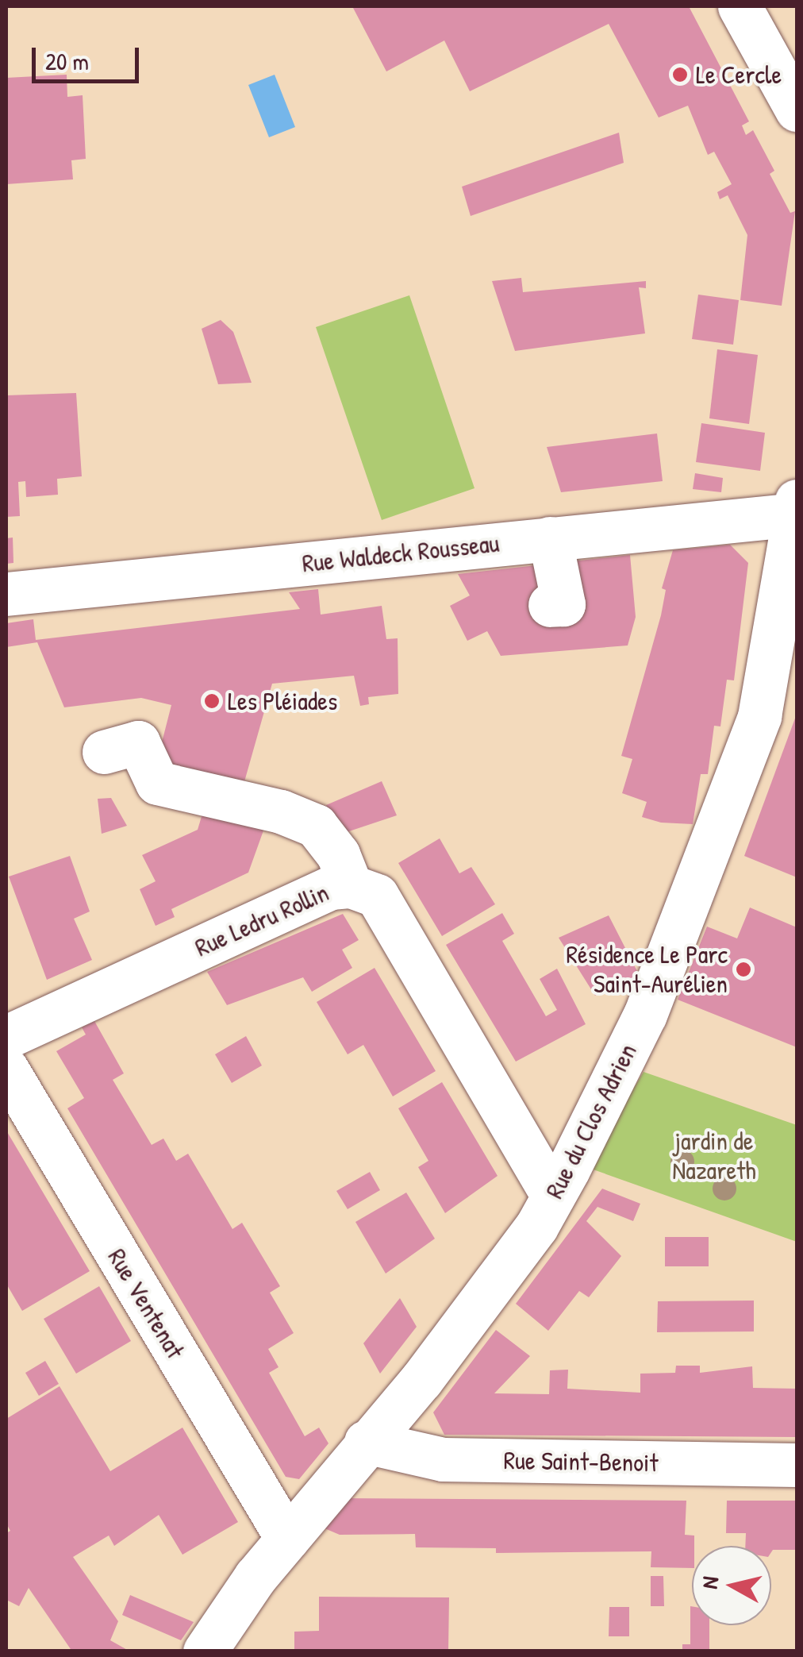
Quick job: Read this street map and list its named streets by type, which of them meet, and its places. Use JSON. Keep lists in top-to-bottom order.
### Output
{
  "streets": {
    "street": [
      "Rue Waldeck Rousseau",
      "Rue Ledru Rollin",
      "Rue du Clos Adrien",
      "Rue Ventenat",
      "Rue Saint-Benoit"
    ]
  },
  "crossings": [
    ["Rue Waldeck Rousseau", "Rue du Clos Adrien"],
    ["Rue Ledru Rollin", "Rue du Clos Adrien"],
    ["Rue du Clos Adrien", "Rue Ventenat"],
    ["Rue du Clos Adrien", "Rue Saint-Benoit"]
  ],
  "parks": ["jardin de Nazareth"],
  "places": ["Le Cercle", "Les Pléiades", "Résidence Le Parc Saint-Aurélien"],
  "scale_bar": "20 m",
  "north": "left"
}
